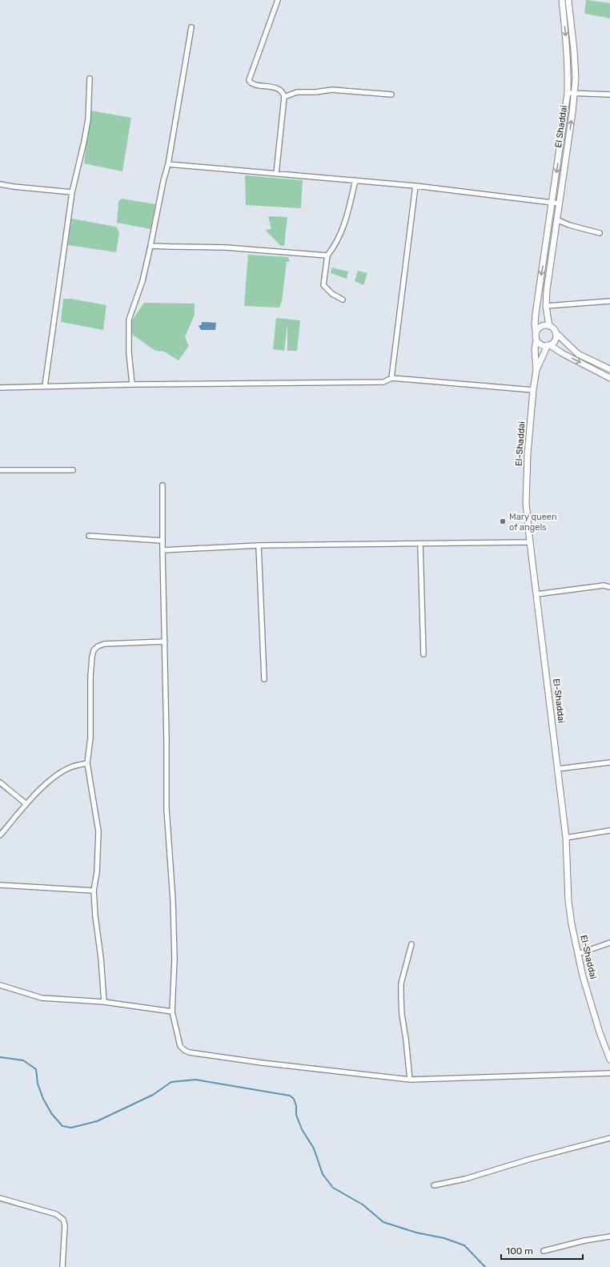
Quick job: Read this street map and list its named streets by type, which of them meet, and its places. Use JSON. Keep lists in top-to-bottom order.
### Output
{
  "streets": {
    "street": ["El Shaddai", "El-Shaddai"]
  },
  "crossings": [
    ["El Shaddai", "El-Shaddai"]
  ],
  "places": ["Mary queen of angels"],
  "scale_bar": "100 m"
}
